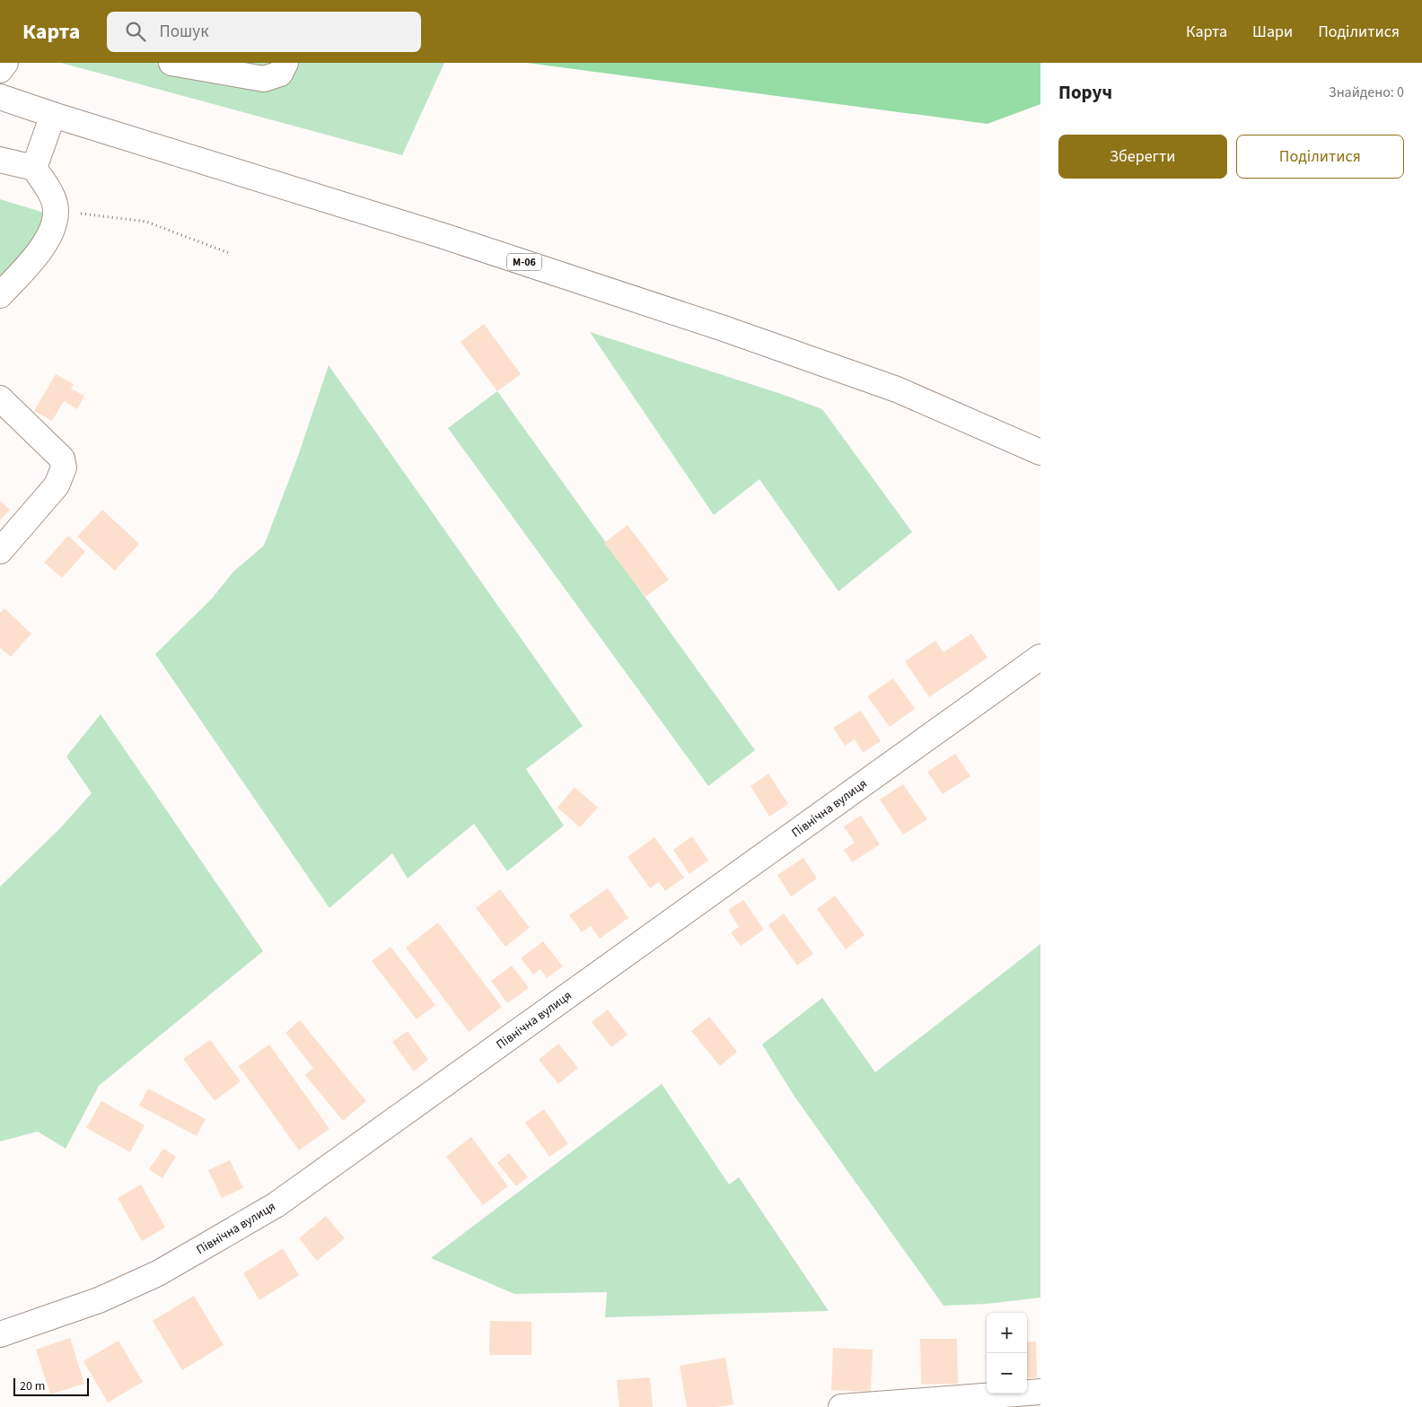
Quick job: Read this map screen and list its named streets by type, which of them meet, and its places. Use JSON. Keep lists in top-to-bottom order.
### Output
{
  "streets": {
    "main road": ["М-06", "Північна вулиця"]
  },
  "scale_bar": "20 m",
  "page": {
    "header": "Карта",
    "search": "Пошук",
    "nav": ["Карта", "Шари", "Поділитися"],
    "heading": ["Поруч", "Знайдено: 0"],
    "buttons": ["Зберегти", "Поділитися"],
    "map_buttons": ["+", "−"],
    "scale": "20 m"
  }
}
